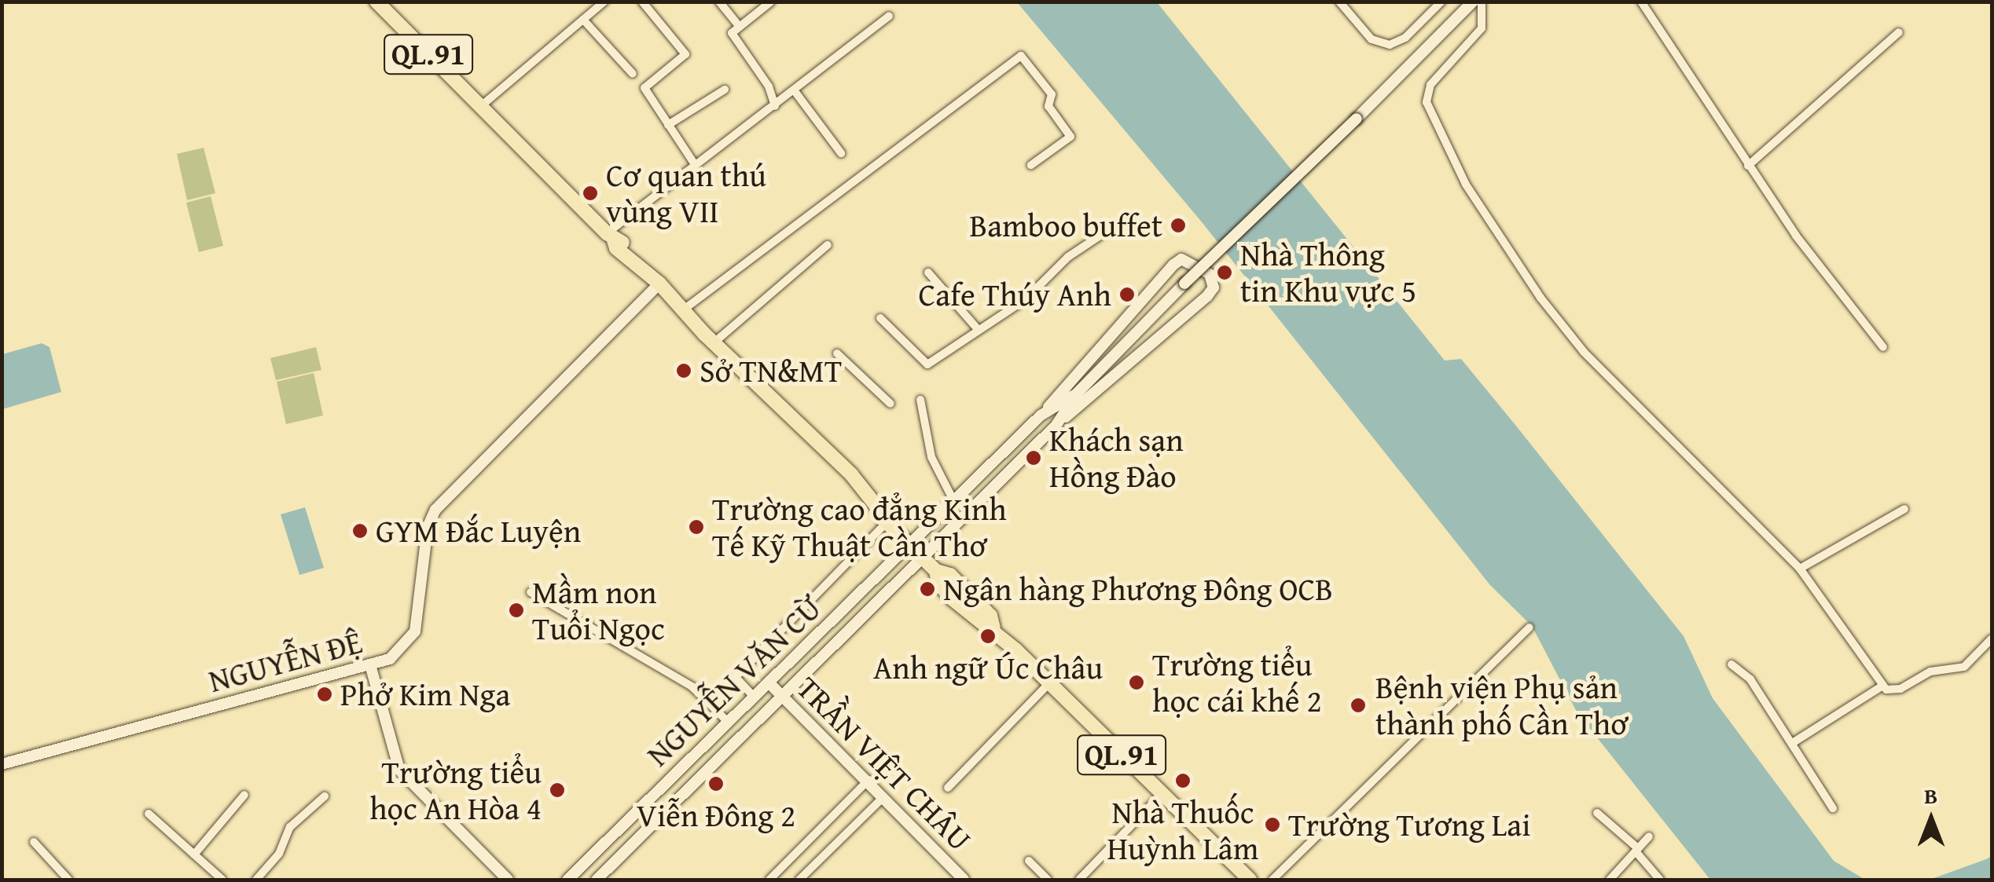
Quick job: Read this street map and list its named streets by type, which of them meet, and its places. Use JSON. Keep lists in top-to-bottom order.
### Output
{
  "streets": {
    "highway": ["QL.91"],
    "main road": ["NGUYỄN ĐỆ", "NGUYỄN VĂN CỪ", "TRẦN VIỆT CHÂU"]
  },
  "crossings": [
    ["QL.91", "NGUYỄN ĐỆ"],
    ["QL.91", "NGUYỄN VĂN CỪ"],
    ["NGUYỄN VĂN CỪ", "TRẦN VIỆT CHÂU"]
  ],
  "places": [
    "Cơ quan thú vùng VII",
    "Bamboo buffet",
    "Nhà Thông tin Khu vực 5",
    "Cafe Thúy Anh",
    "Sở TN&MT",
    "Khách sạn Hồng Đào",
    "Trường cao đẳng Kinh Tế Kỹ Thuật Cần Thơ",
    "GYM Đắc Luyện",
    "Ngân hàng Phương Đông OCB",
    "Mầm non Tuổi Ngọc",
    "Anh ngữ Úc Châu",
    "Trường tiểu học cái khế 2",
    "Phở Kim Nga",
    "Bệnh viện Phụ sản thành phố Cần Thơ",
    "Nhà Thuốc Huỳnh Lâm",
    "Viễn Đông 2",
    "Trường tiểu học An Hòa 4",
    "Trường Tương Lai"
  ],
  "north": "top"
}
